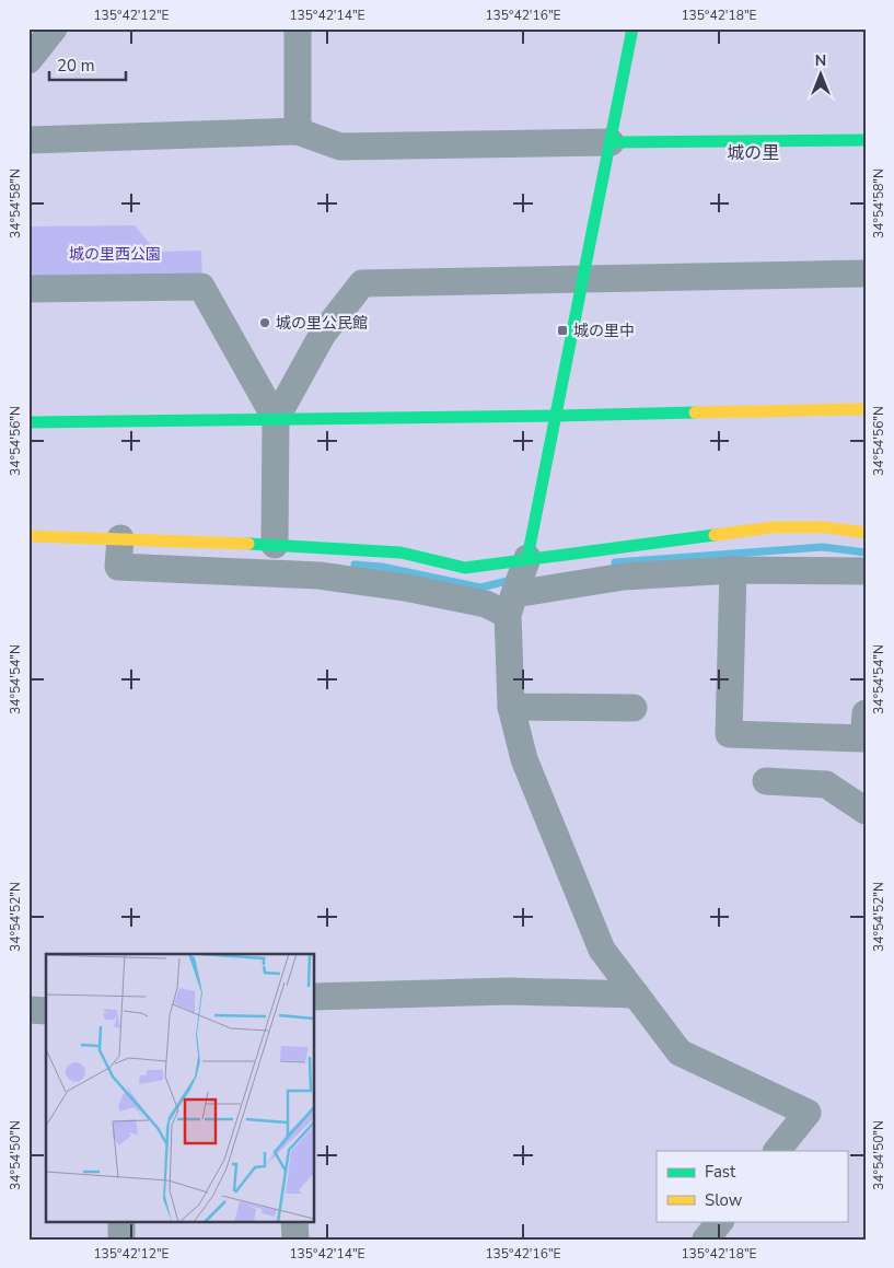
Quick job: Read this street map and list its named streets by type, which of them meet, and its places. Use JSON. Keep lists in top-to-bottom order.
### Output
{
  "districts": ["城の里"],
  "parks": ["城の里西公園"],
  "places": {
    "other": ["城の里公民館"],
    "transit": ["城の里中"]
  },
  "legend": ["Fast", "Slow"],
  "scale_bar": "20 m",
  "north": "top",
  "coordinates": [
    "135°42'12\"E",
    "135°42'14\"E",
    "135°42'16\"E",
    "135°42'18\"E",
    "34°54'58\"N",
    "34°54'56\"N",
    "34°54'54\"N",
    "34°54'52\"N",
    "34°54'50\"N"
  ]
}
